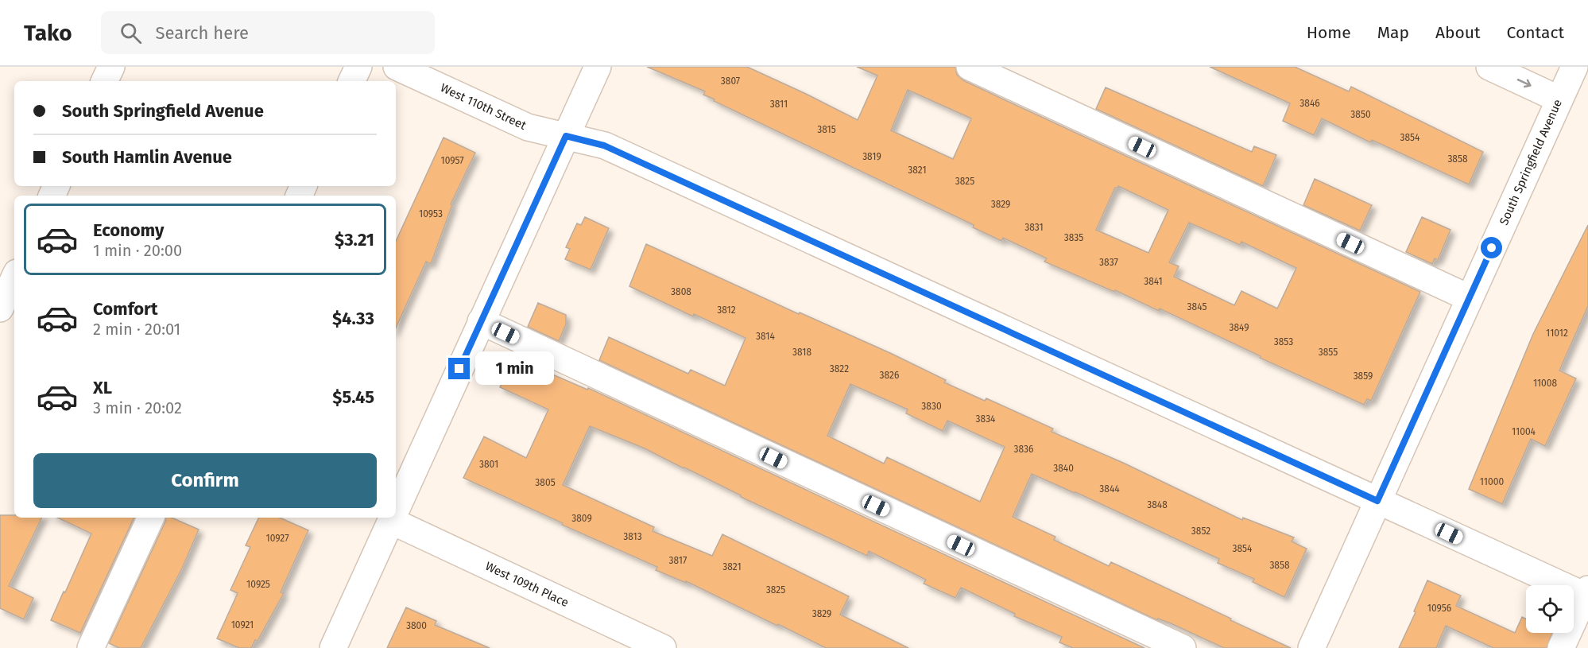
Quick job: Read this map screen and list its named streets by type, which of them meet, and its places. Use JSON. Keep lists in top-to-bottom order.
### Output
{
  "streets": {
    "street": ["West 110th Street", "South Springfield Avenue", "West 109th Place"]
  },
  "crossings": [
    ["West 110th Street", "South Springfield Avenue"]
  ],
  "house_numbers": [
    "3807",
    "3846",
    "3811",
    "3850",
    "3815",
    "3854",
    "3819",
    "3858",
    "10957",
    "3821",
    "3825",
    "3829",
    "10953",
    "3831",
    "3835",
    "3837",
    "3841",
    "3808",
    "3845",
    "3812",
    "3849",
    "11012",
    "3814",
    "3853",
    "3818",
    "3855",
    "3822",
    "3826",
    "3859",
    "11008",
    "3830",
    "3834",
    "11004",
    "3836",
    "3801",
    "3840",
    "11000",
    "3805",
    "3844",
    "3848",
    "3809",
    "3852",
    "3813",
    "10927",
    "3854",
    "3817",
    "3858",
    "3821",
    "10925",
    "3825",
    "10956",
    "3829",
    "10921",
    "3800"
  ],
  "page": {
    "header": "Tako",
    "search": "Search here",
    "nav": [
      "Home",
      "Map",
      "About",
      "Contact"
    ],
    "banner": ["South Springfield Avenue", "South Hamlin Avenue"],
    "list": [
      {
        "name": "Economy",
        "note": "1 min · 20:00",
        "value": "$3.21"
      },
      {
        "name": "Comfort",
        "note": "2 min · 20:01",
        "value": "$4.33"
      },
      {
        "name": "XL",
        "note": "3 min · 20:02",
        "value": "$5.45"
      }
    ],
    "bubble": "1 min",
    "buttons": "Confirm"
  }
}
